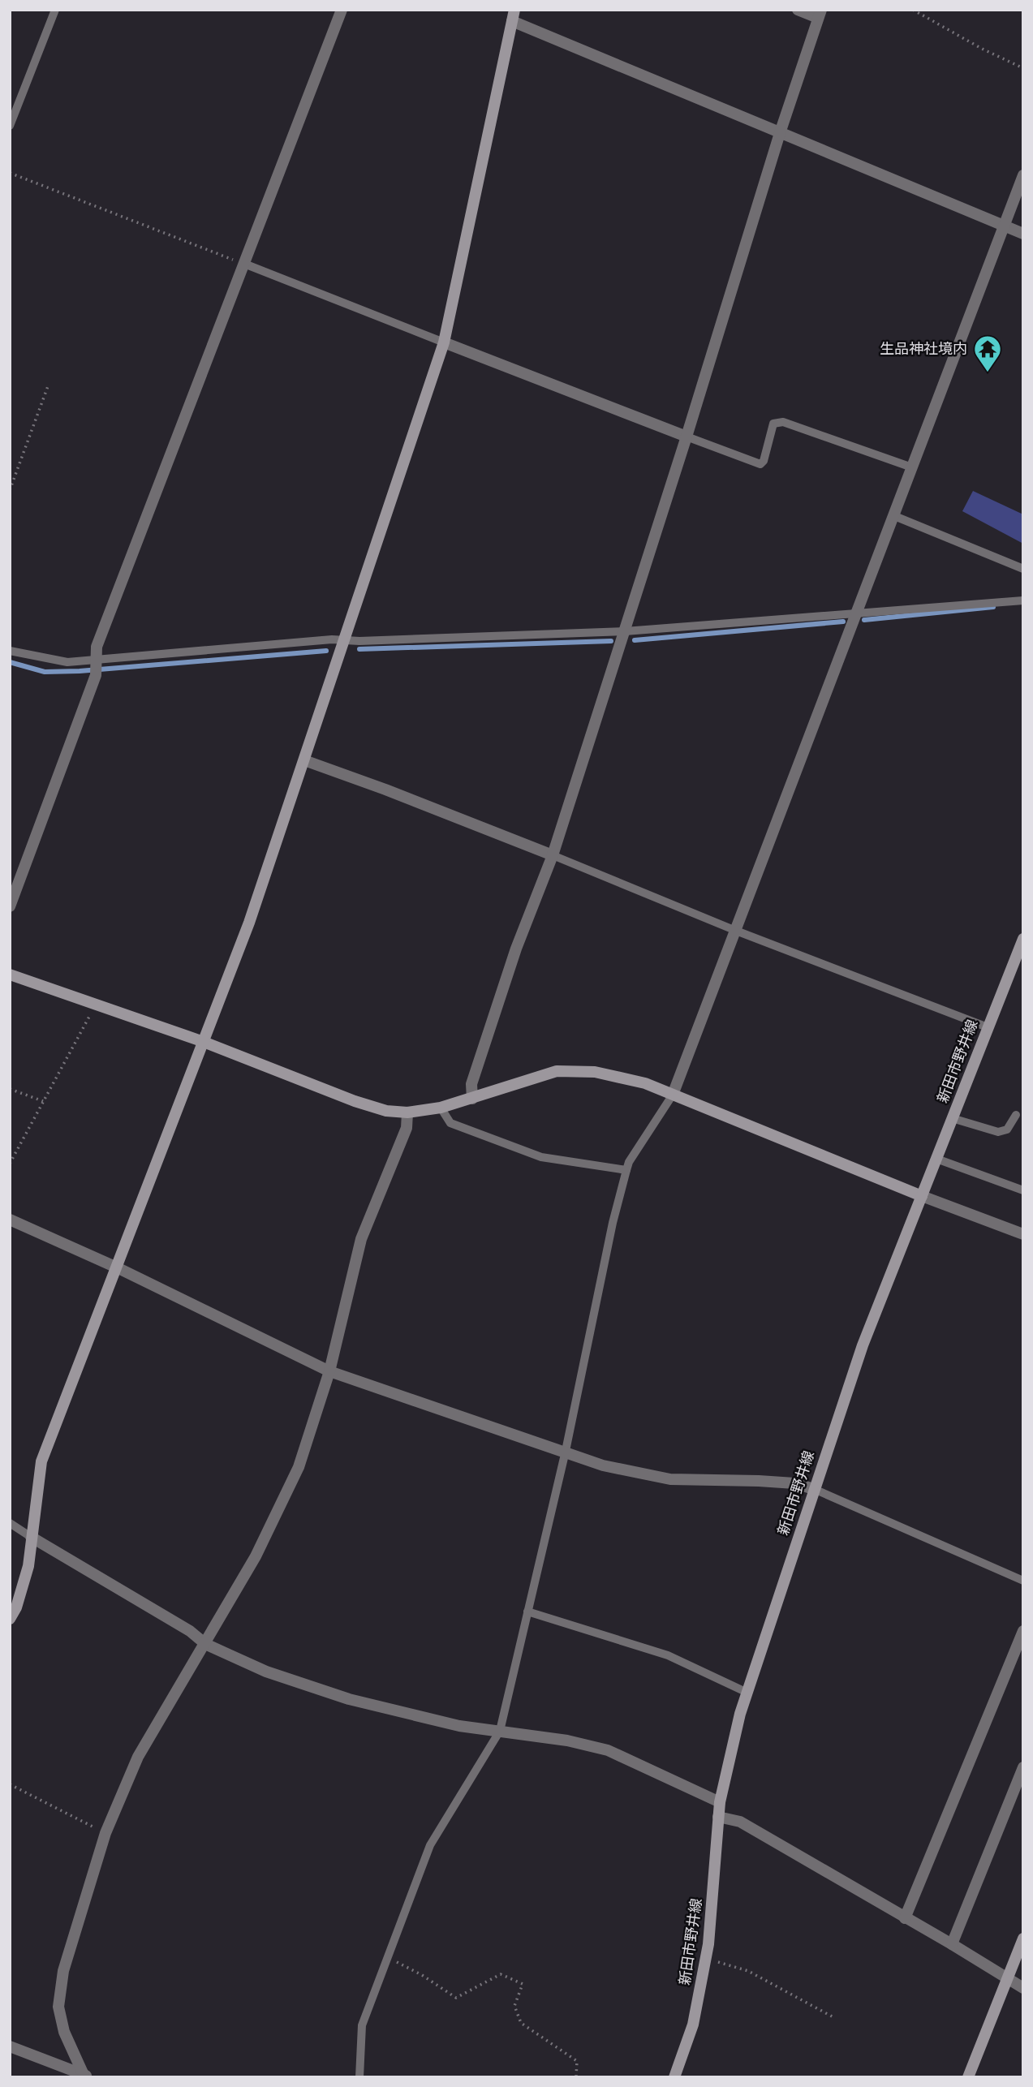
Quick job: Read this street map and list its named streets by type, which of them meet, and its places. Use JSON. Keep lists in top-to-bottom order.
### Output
{
  "streets": {
    "street": ["新田市野井線"]
  },
  "places": {
    "temple": ["生品神社境内"]
  }
}
